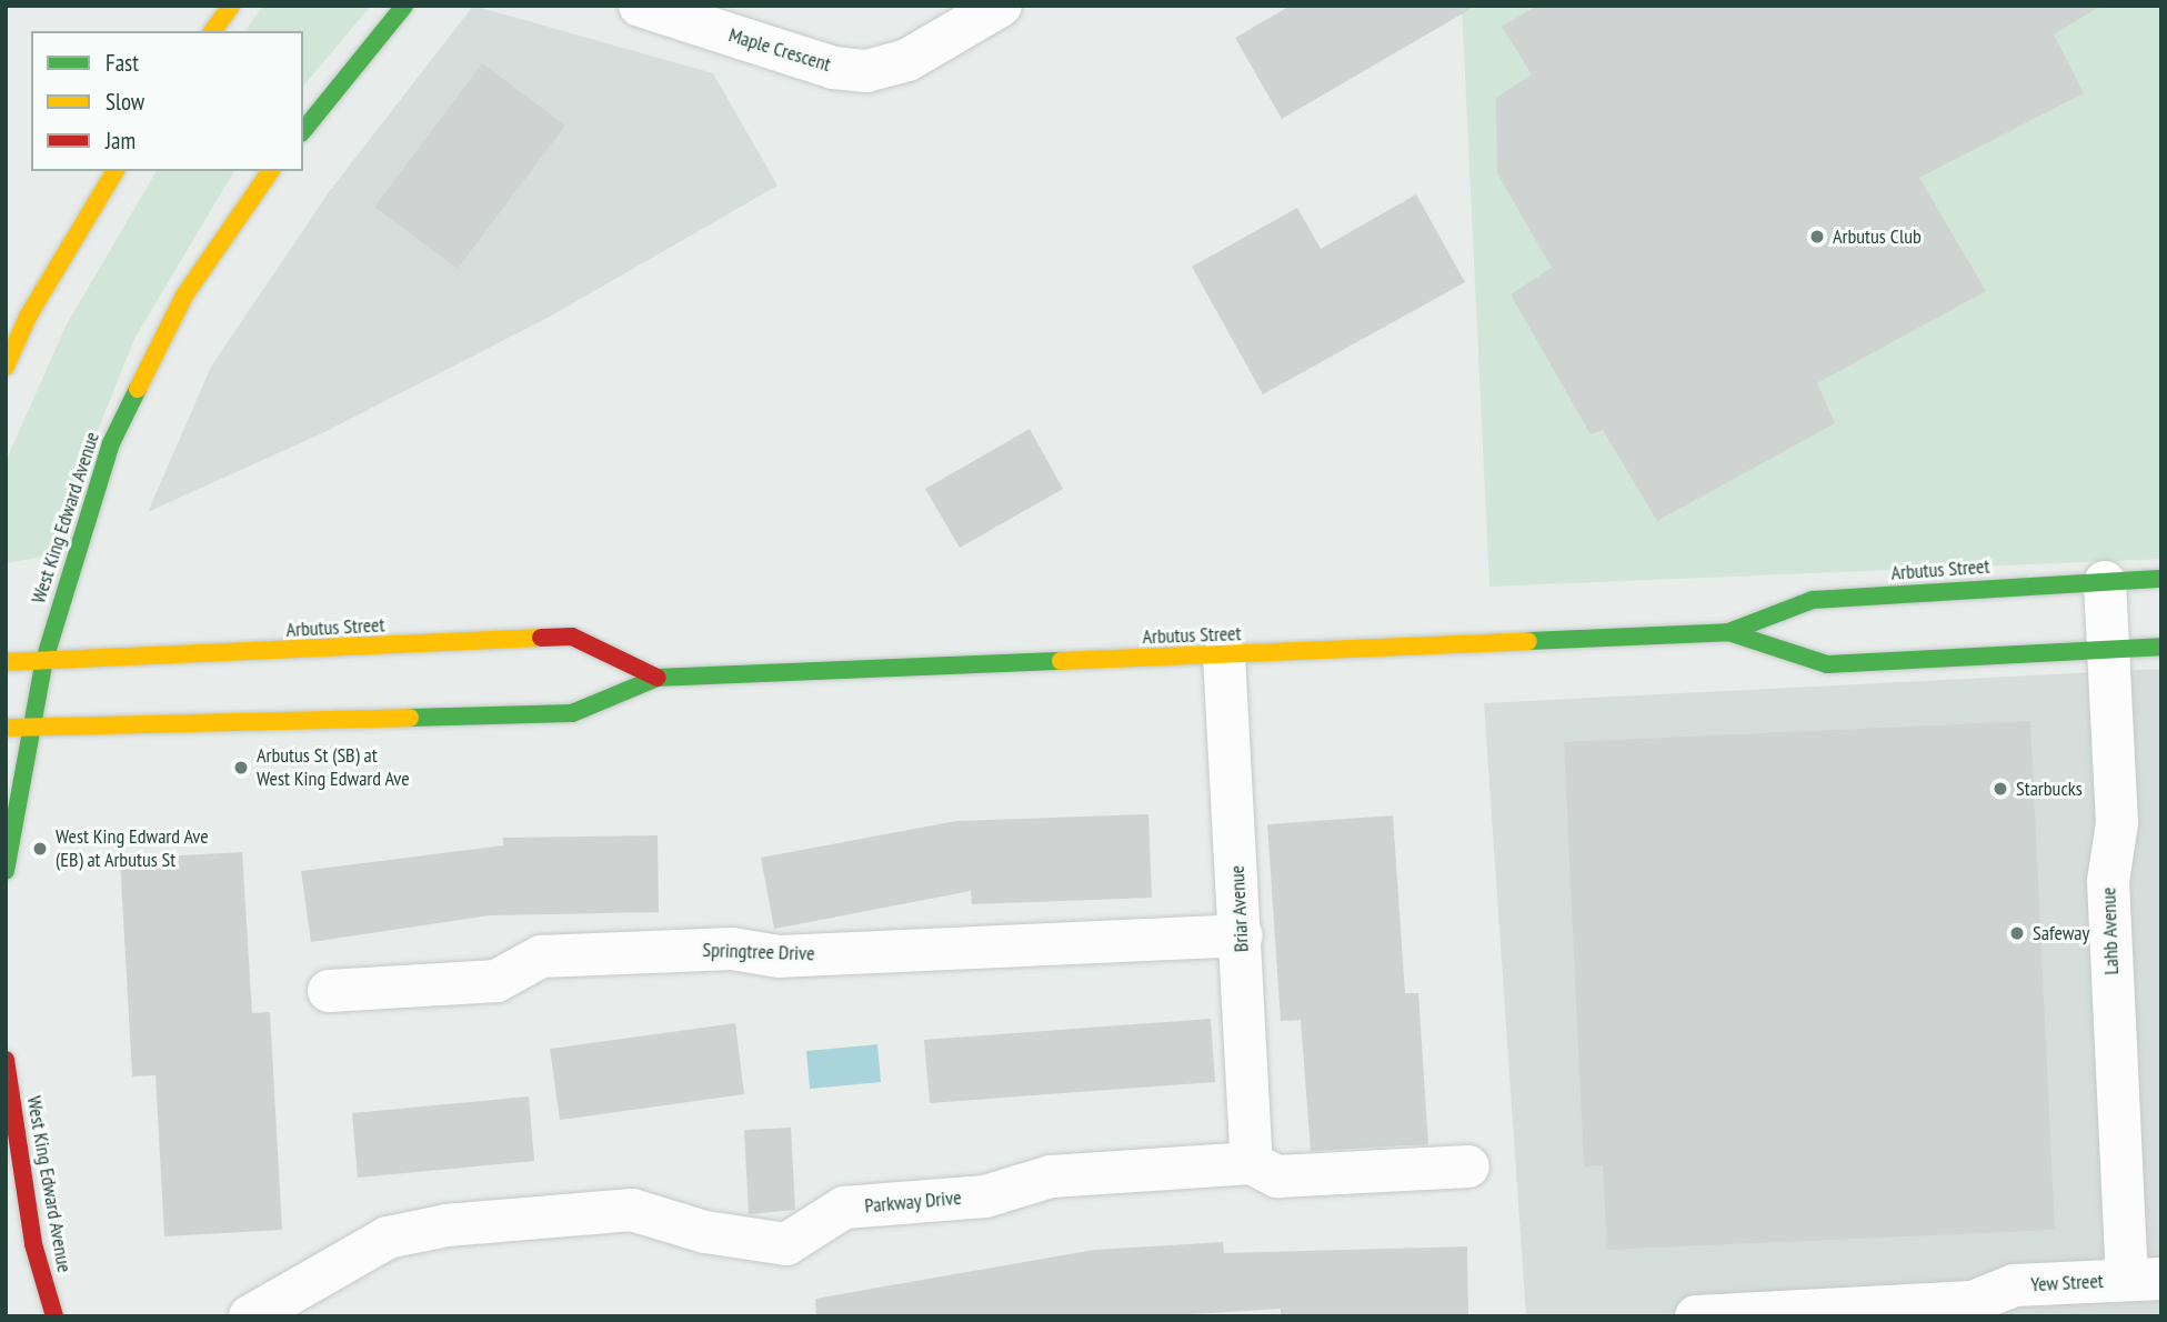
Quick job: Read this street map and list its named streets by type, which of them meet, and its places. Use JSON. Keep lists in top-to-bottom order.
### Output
{
  "streets": {
    "main road": ["West King Edward Avenue", "Arbutus Street"],
    "street": [
      "Maple Crescent",
      "Briar Avenue",
      "Lahb Avenue",
      "Springtree Drive",
      "Parkway Drive",
      "Yew Street"
    ]
  },
  "crossings": [
    ["West King Edward Avenue", "Arbutus Street"],
    ["Arbutus Street", "Briar Avenue"],
    ["Arbutus Street", "Lahb Avenue"],
    ["Briar Avenue", "Springtree Drive"],
    ["Briar Avenue", "Parkway Drive"],
    ["Lahb Avenue", "Yew Street"]
  ],
  "places": [
    "Arbutus Club",
    "Arbutus St (SB) at West King Edward Ave",
    "Starbucks",
    "West King Edward Ave (EB) at Arbutus St",
    "Safeway"
  ],
  "legend": ["Fast", "Slow", "Jam"]
}
